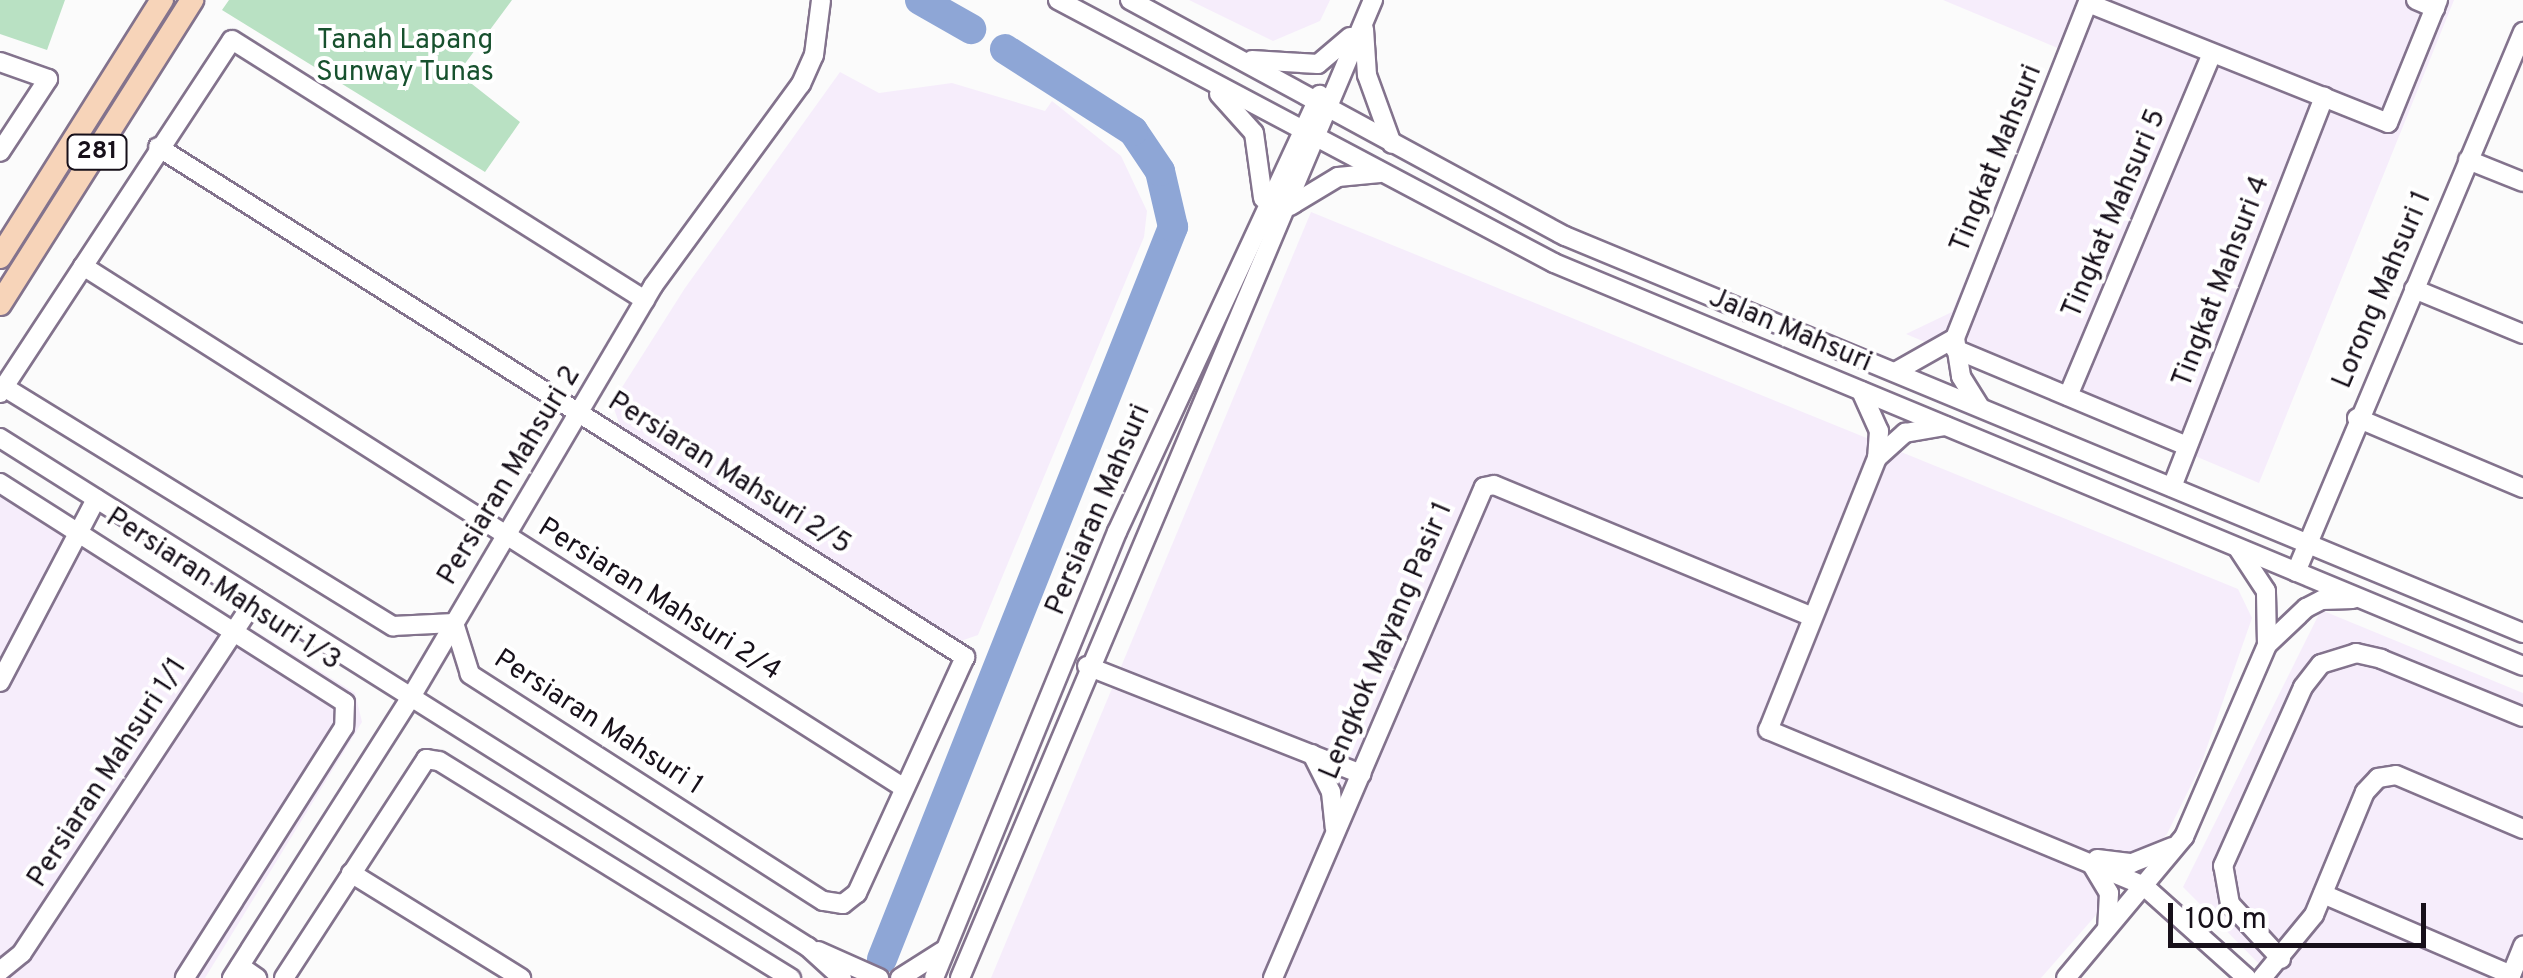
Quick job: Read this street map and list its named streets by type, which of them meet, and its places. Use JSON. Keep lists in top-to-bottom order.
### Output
{
  "streets": {
    "main road": ["281"],
    "street": [
      "Tingkat Mahsuri",
      "Tingkat Mahsuri 5",
      "Tingkat Mahsuri 4",
      "Lorong Mahsuri 1",
      "Jalan Mahsuri",
      "Persiaran Mahsuri 2/5",
      "Persiaran Mahsuri 2",
      "Persiaran Mahsuri",
      "Persiaran Mahsuri 1/3",
      "Persiaran Mahsuri 2/4",
      "Lengkok Mayang Pasir 1",
      "Persiaran Mahsuri 1",
      "Persiaran Mahsuri 1/1"
    ]
  },
  "crossings": [
    ["Tingkat Mahsuri 4", "Jalan Mahsuri"],
    ["Lorong Mahsuri 1", "Jalan Mahsuri"],
    ["Jalan Mahsuri", "Persiaran Mahsuri"],
    ["Persiaran Mahsuri 2/5", "Persiaran Mahsuri 2"],
    ["Persiaran Mahsuri 2/5", "Persiaran Mahsuri 1"],
    ["Persiaran Mahsuri 2", "Persiaran Mahsuri 2/4"],
    ["Persiaran Mahsuri 2", "Persiaran Mahsuri 1"],
    ["Persiaran Mahsuri 1/3", "Persiaran Mahsuri 1/1"],
    ["Persiaran Mahsuri 2/4", "Persiaran Mahsuri 1"]
  ],
  "parks": ["Tanah Lapang Sunway Tunas"],
  "scale_bar": "100 m"
}
